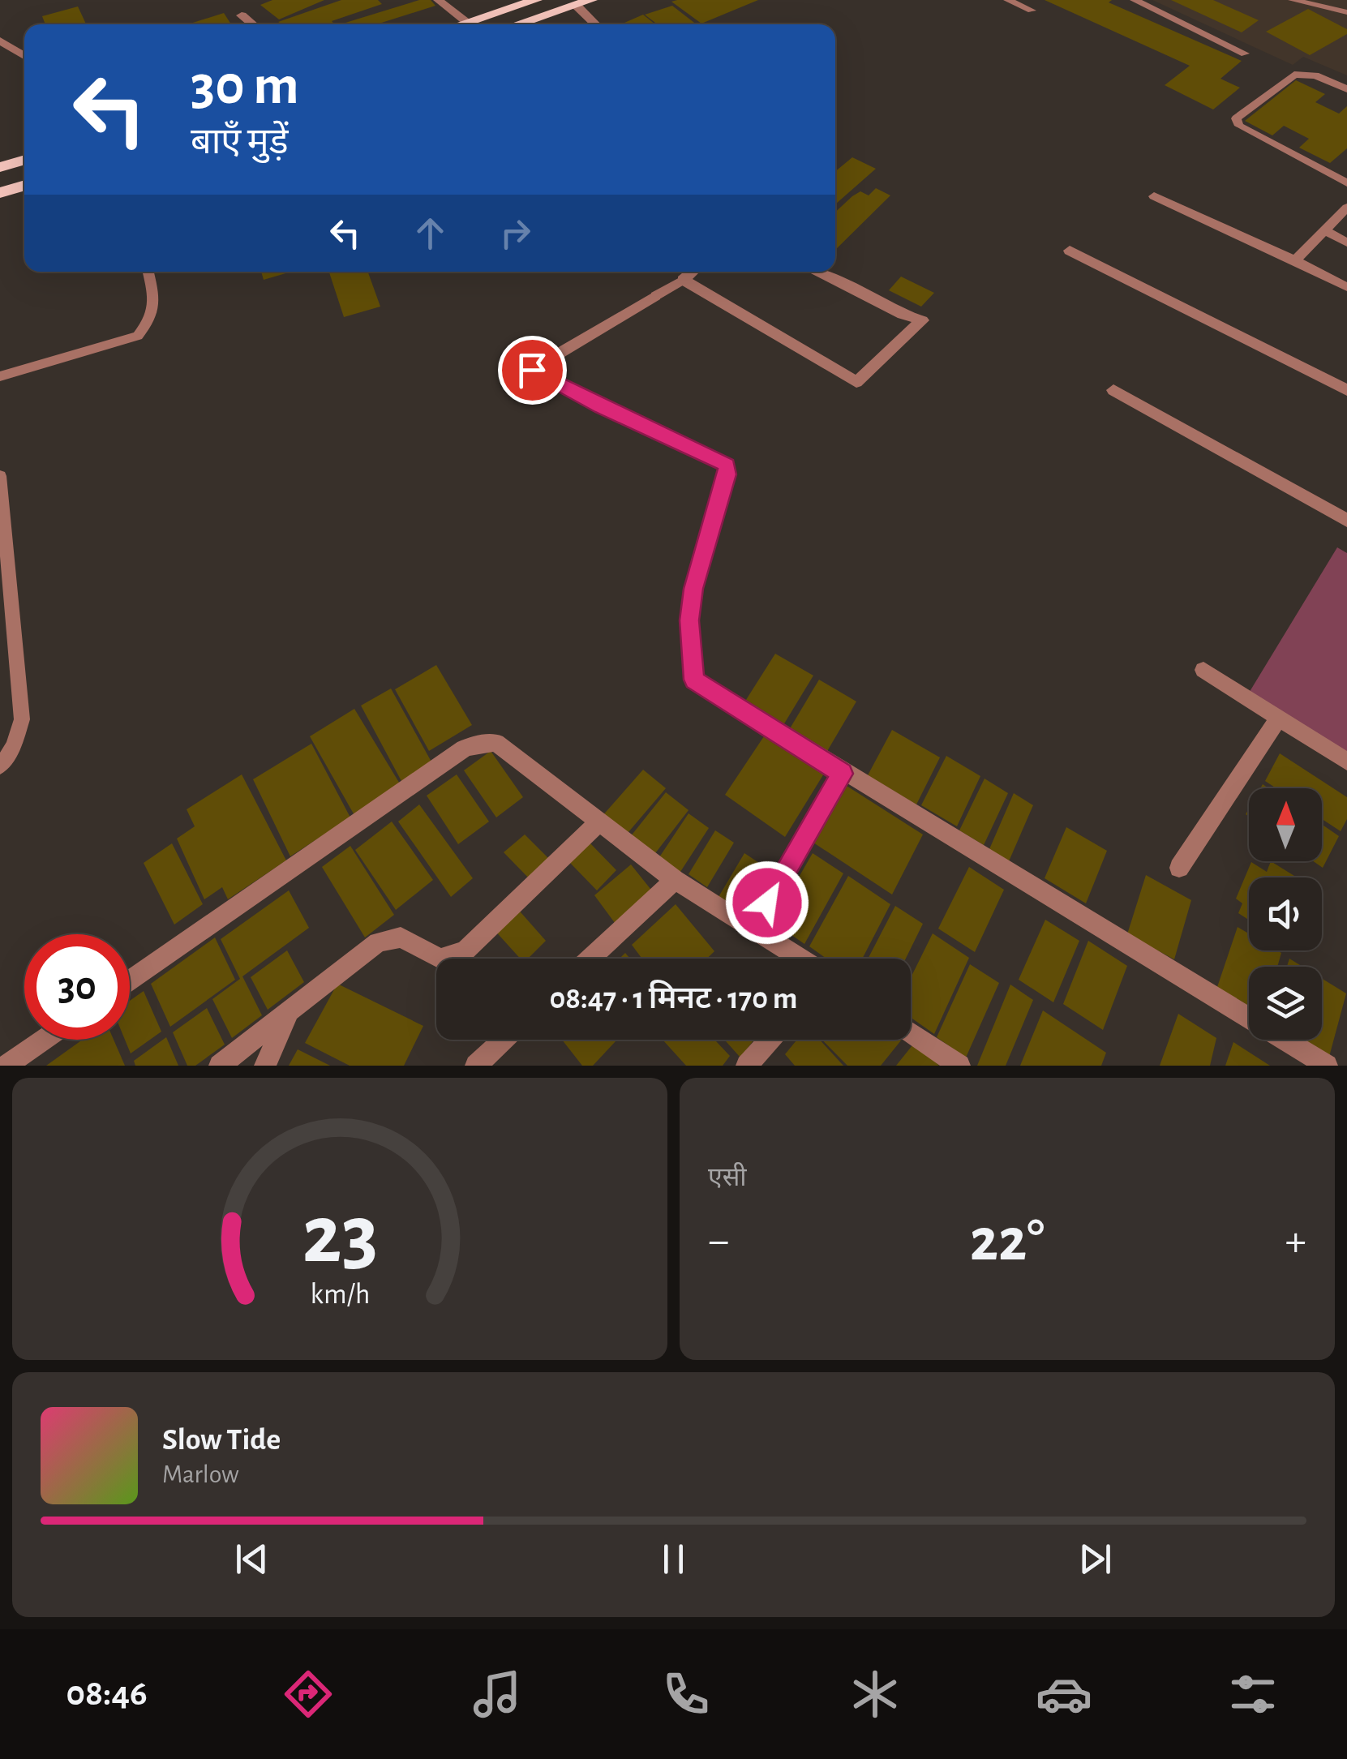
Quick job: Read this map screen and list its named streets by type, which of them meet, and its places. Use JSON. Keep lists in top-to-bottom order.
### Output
{
  "north": "top",
  "page": {
    "turn": ["30 m", "बाएँ मुड़ें"],
    "limit": "30",
    "trip": "08:47 · 1 मिनट · 170 m",
    "tile": "एसी",
    "heat": ["−", "22°", "+"],
    "song": ["Slow Tide", "Marlow"],
    "tabs": "08:46",
    "gauge": ["23", "km/h"]
  }
}
